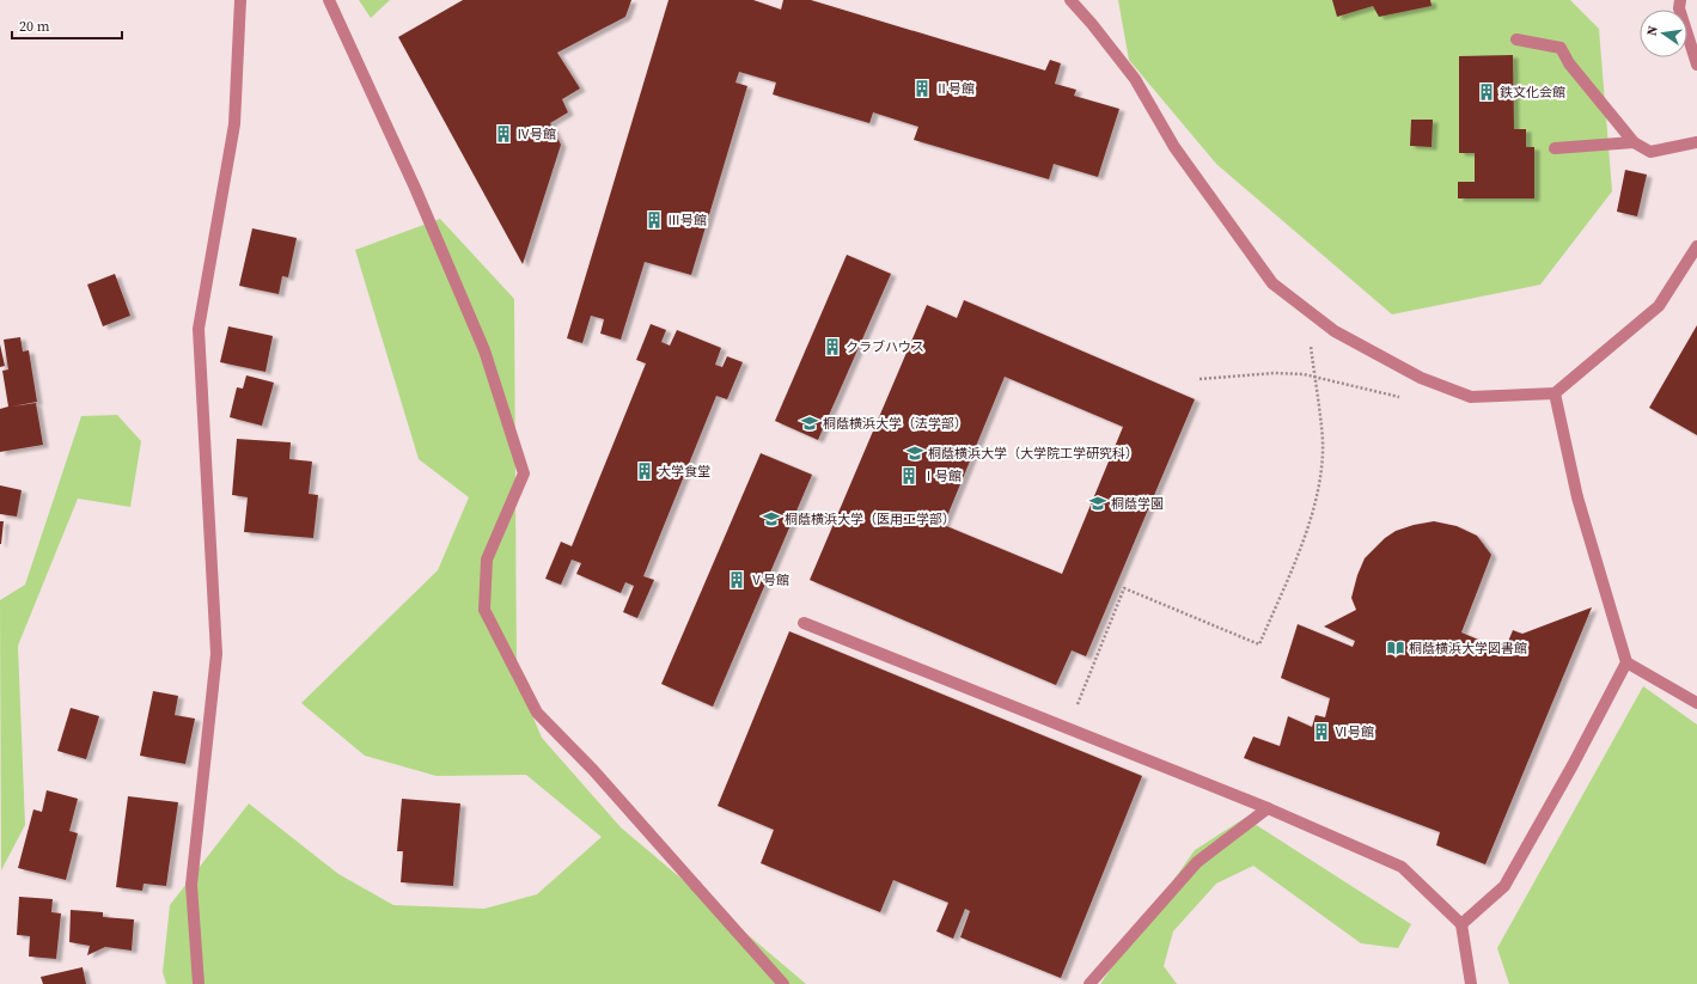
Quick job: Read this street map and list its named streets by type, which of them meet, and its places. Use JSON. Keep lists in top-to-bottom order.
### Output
{
  "places": {
    "building": [
      "Ⅱ号館",
      "鉄文化会館",
      "Ⅳ号館",
      "Ⅲ号館",
      "クラブハウス",
      "大学食堂",
      "Ⅰ号館",
      "Ⅴ号館",
      "Ⅵ号館"
    ],
    "school or university": [
      "桐蔭横浜大学（法学部）",
      "桐蔭横浜大学（大学院工学研究科）",
      "桐蔭学園",
      "桐蔭横浜大学（医用工学部）"
    ],
    "library": ["桐蔭横浜大学図書館"]
  },
  "scale_bar": "20 m",
  "north": "left"
}
